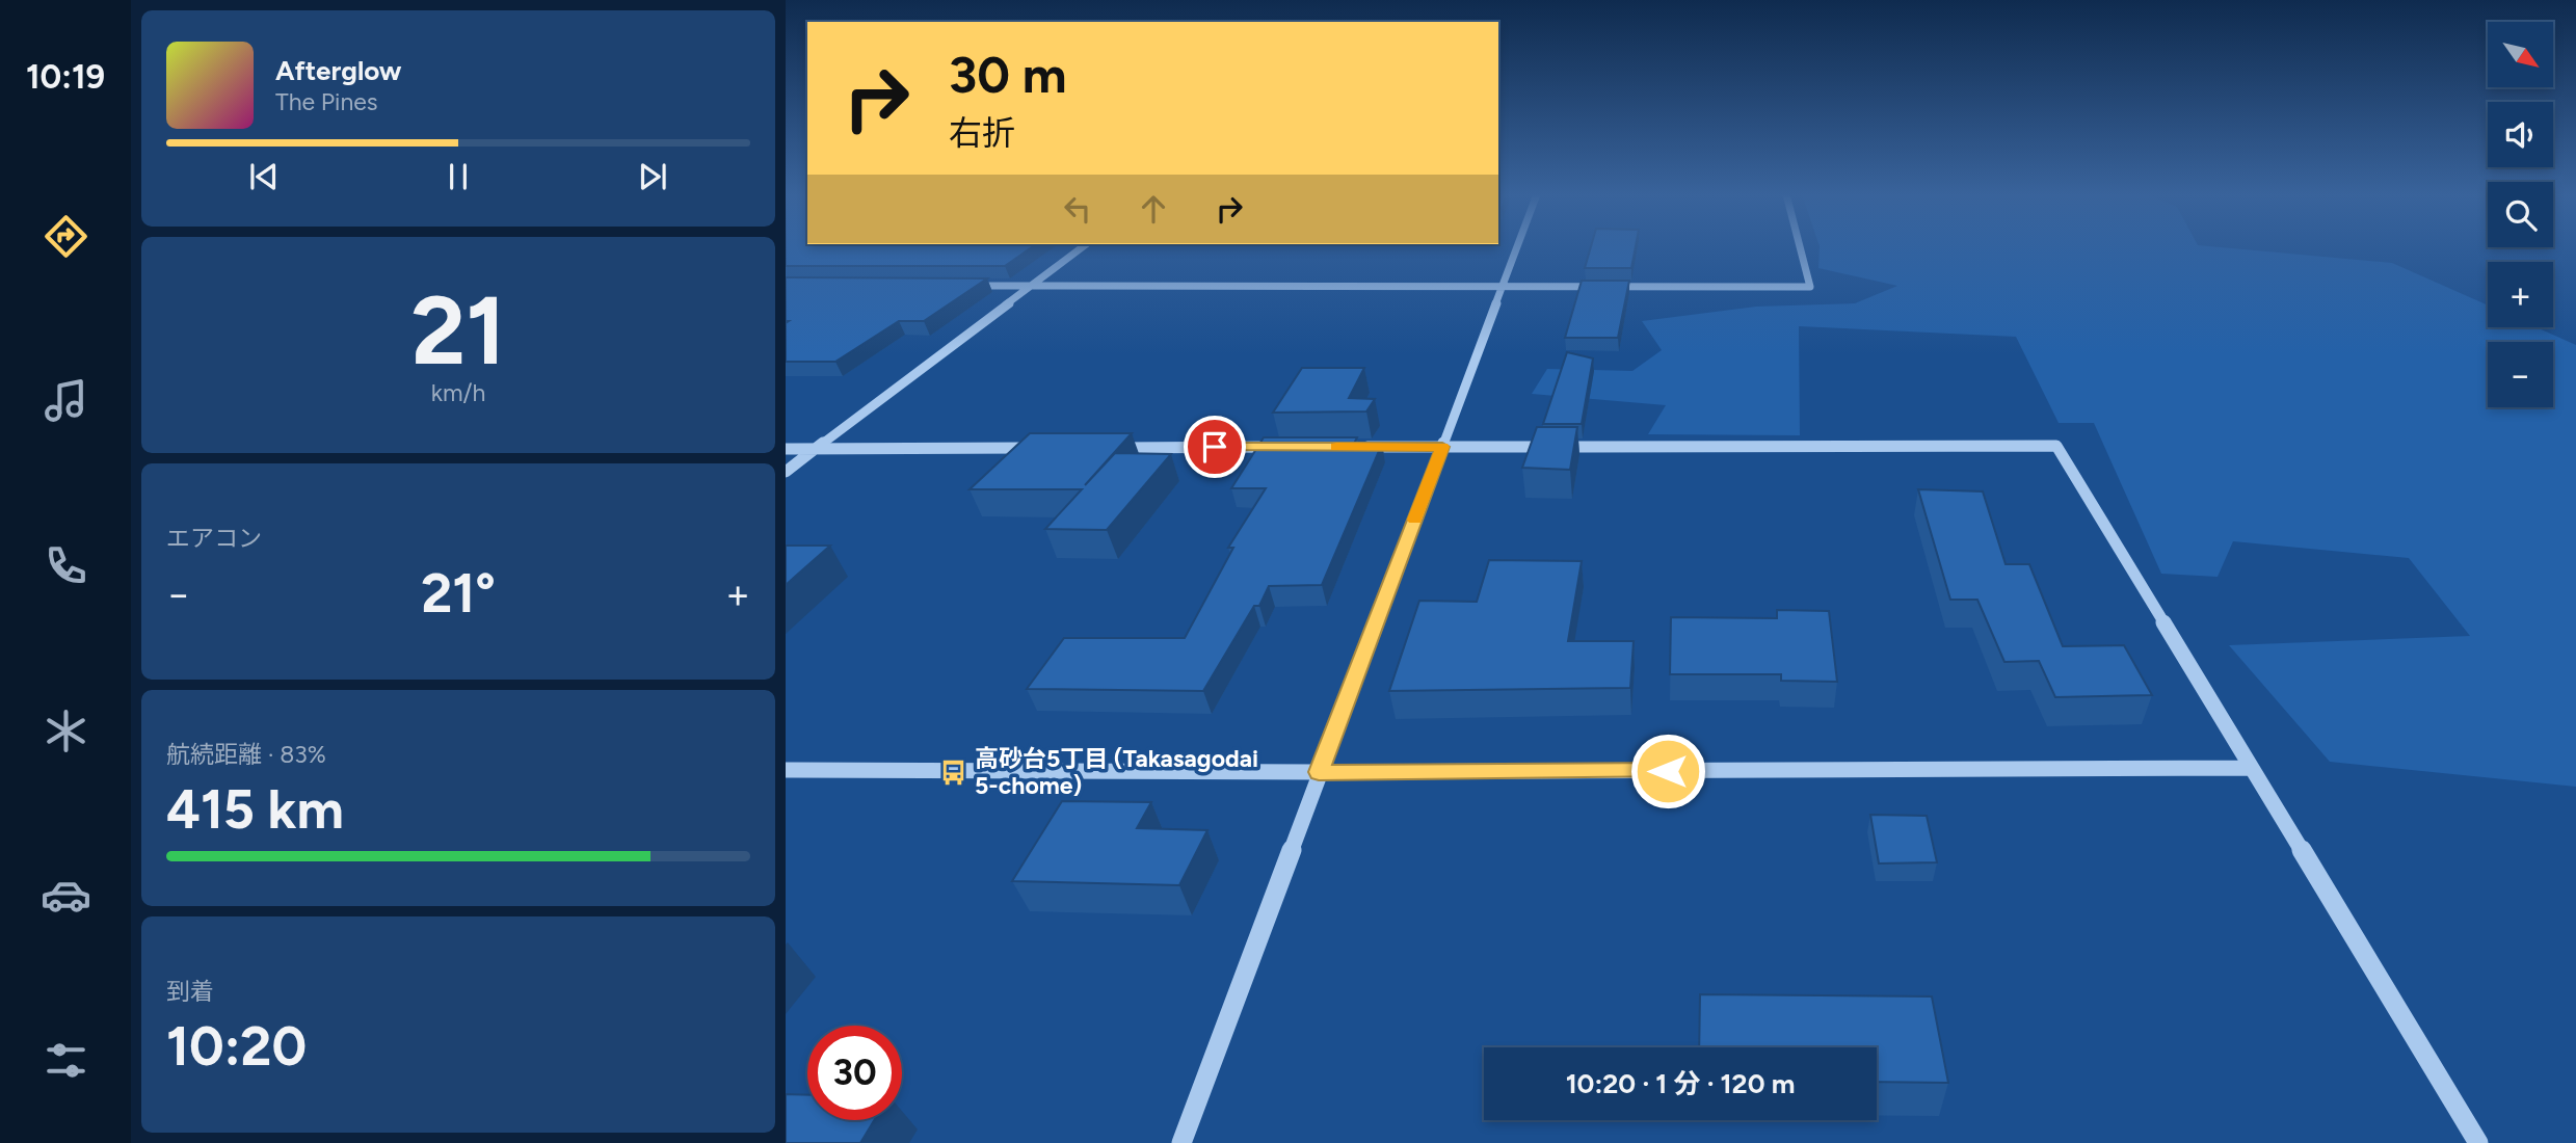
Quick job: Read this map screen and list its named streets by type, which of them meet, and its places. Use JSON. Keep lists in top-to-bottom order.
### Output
{
  "places": {
    "bus stop": ["高砂台5丁目 (Takasagodai 5-chome)"]
  },
  "north": "bottom right",
  "page": {
    "tabs": "10:19",
    "map_buttons": ["+", "−"],
    "turn": ["30 m", "右折"],
    "song": ["Afterglow", "The Pines"],
    "tile": [
      ["21", "km/h"],
      "エアコン",
      ["航続距離 · 83%", "415 km"],
      ["到着", "10:20"]
    ],
    "heat": ["−", "21°", "+"],
    "limit": "30",
    "trip": "10:20 · 1 分 · 120 m"
  }
}
